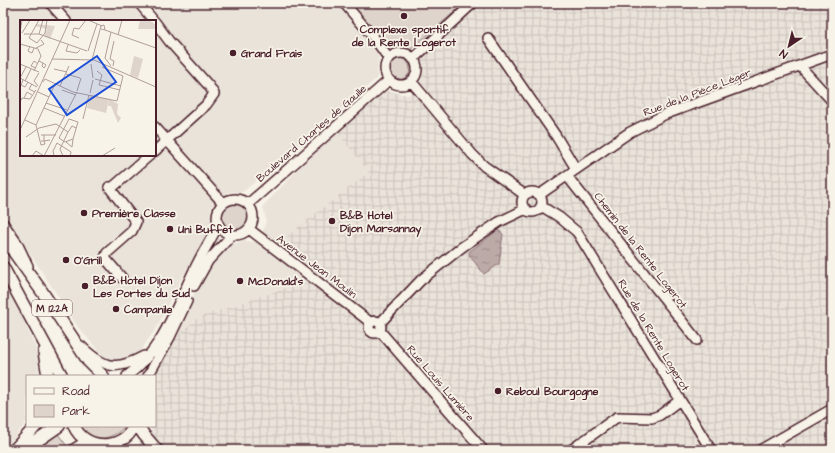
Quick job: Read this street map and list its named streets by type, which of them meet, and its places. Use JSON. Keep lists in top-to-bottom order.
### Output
{
  "streets": {
    "main road": ["M 122A"],
    "street": [
      "Rue de la Pièce Léger",
      "Boulevard Charles de Gaulle",
      "Chemin de la Rente Logerot",
      "Avenue Jean Moulin",
      "Rue de la Rente Logerot",
      "Rue Louis Lumière"
    ]
  },
  "crossings": [
    ["Rue de la Pièce Léger", "Chemin de la Rente Logerot"],
    ["Rue de la Pièce Léger", "Rue de la Rente Logerot"],
    ["Boulevard Charles de Gaulle", "Avenue Jean Moulin"],
    ["Avenue Jean Moulin", "Rue Louis Lumière"]
  ],
  "places": [
    "Complexe sportif de la Rente Logerot",
    "Grand Frais",
    "Première Classe",
    "B&B Hotel Dijon Marsannay",
    "Uni Buffet",
    "O'Grill",
    "McDonald's",
    "B&B Hotel Dijon Les Portes du Sud",
    "Campanile",
    "Reboul Bourgogne"
  ],
  "legend": ["Road", "Park"],
  "north": "bottom left"
}
